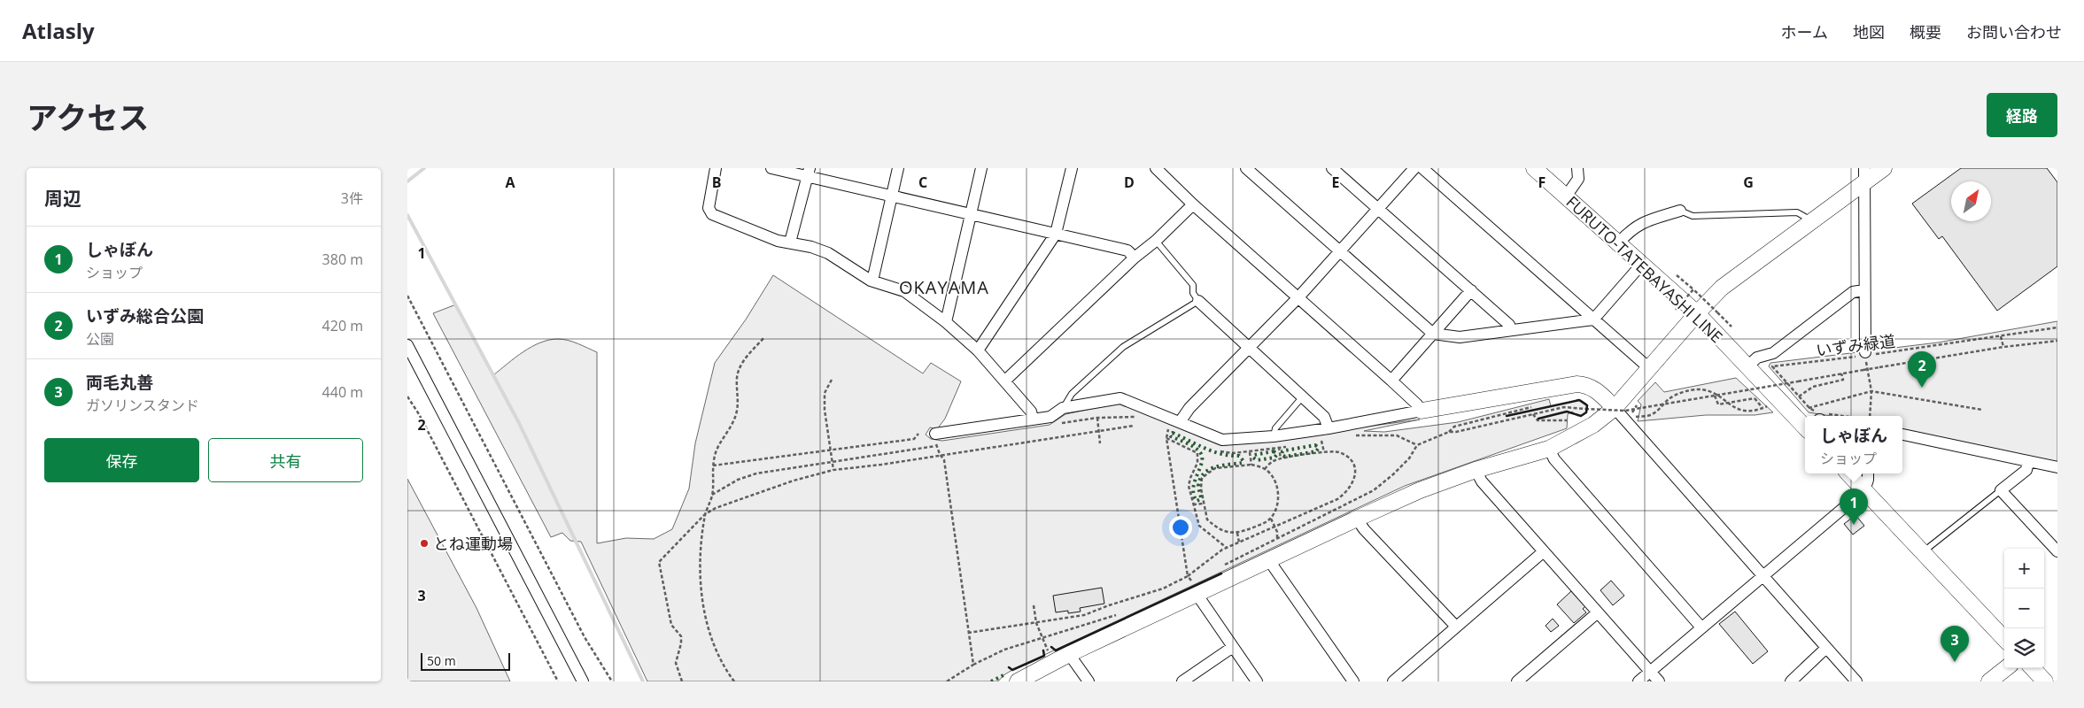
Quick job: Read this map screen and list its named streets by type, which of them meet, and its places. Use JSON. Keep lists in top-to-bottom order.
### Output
{
  "streets": {
    "street": ["FURUTO-TATEBAYASHI LINE"],
    "path": ["いずみ緑道"]
  },
  "districts": ["OKAYAMA"],
  "places": ["とね運動場"],
  "scale_bar": "50 m",
  "north": "top right",
  "page": {
    "header": "Atlasly",
    "nav": [
      "ホーム",
      "地図",
      "概要",
      "お問い合わせ"
    ],
    "title": "アクセス",
    "buttons": [
      "経路",
      ["保存", "共有"]
    ],
    "heading": ["周辺", "3件"],
    "list": [
      {
        "mark": "1",
        "name": "しゃぼん",
        "note": "ショップ",
        "value": "380 m"
      },
      {
        "mark": "2",
        "name": "いずみ総合公園",
        "note": "公園",
        "value": "420 m"
      },
      {
        "mark": "3",
        "name": "両毛丸善",
        "note": "ガソリンスタンド",
        "value": "440 m"
      }
    ],
    "pins": ["2", "1", "3"],
    "popup": ["しゃぼん", "ショップ"],
    "map_buttons": ["+", "−"],
    "scale": "50 m"
  },
  "grid": {
    "columns": [
      "A",
      "B",
      "C",
      "D",
      "E",
      "F",
      "G"
    ],
    "rows": ["1", "2", "3"]
  }
}
